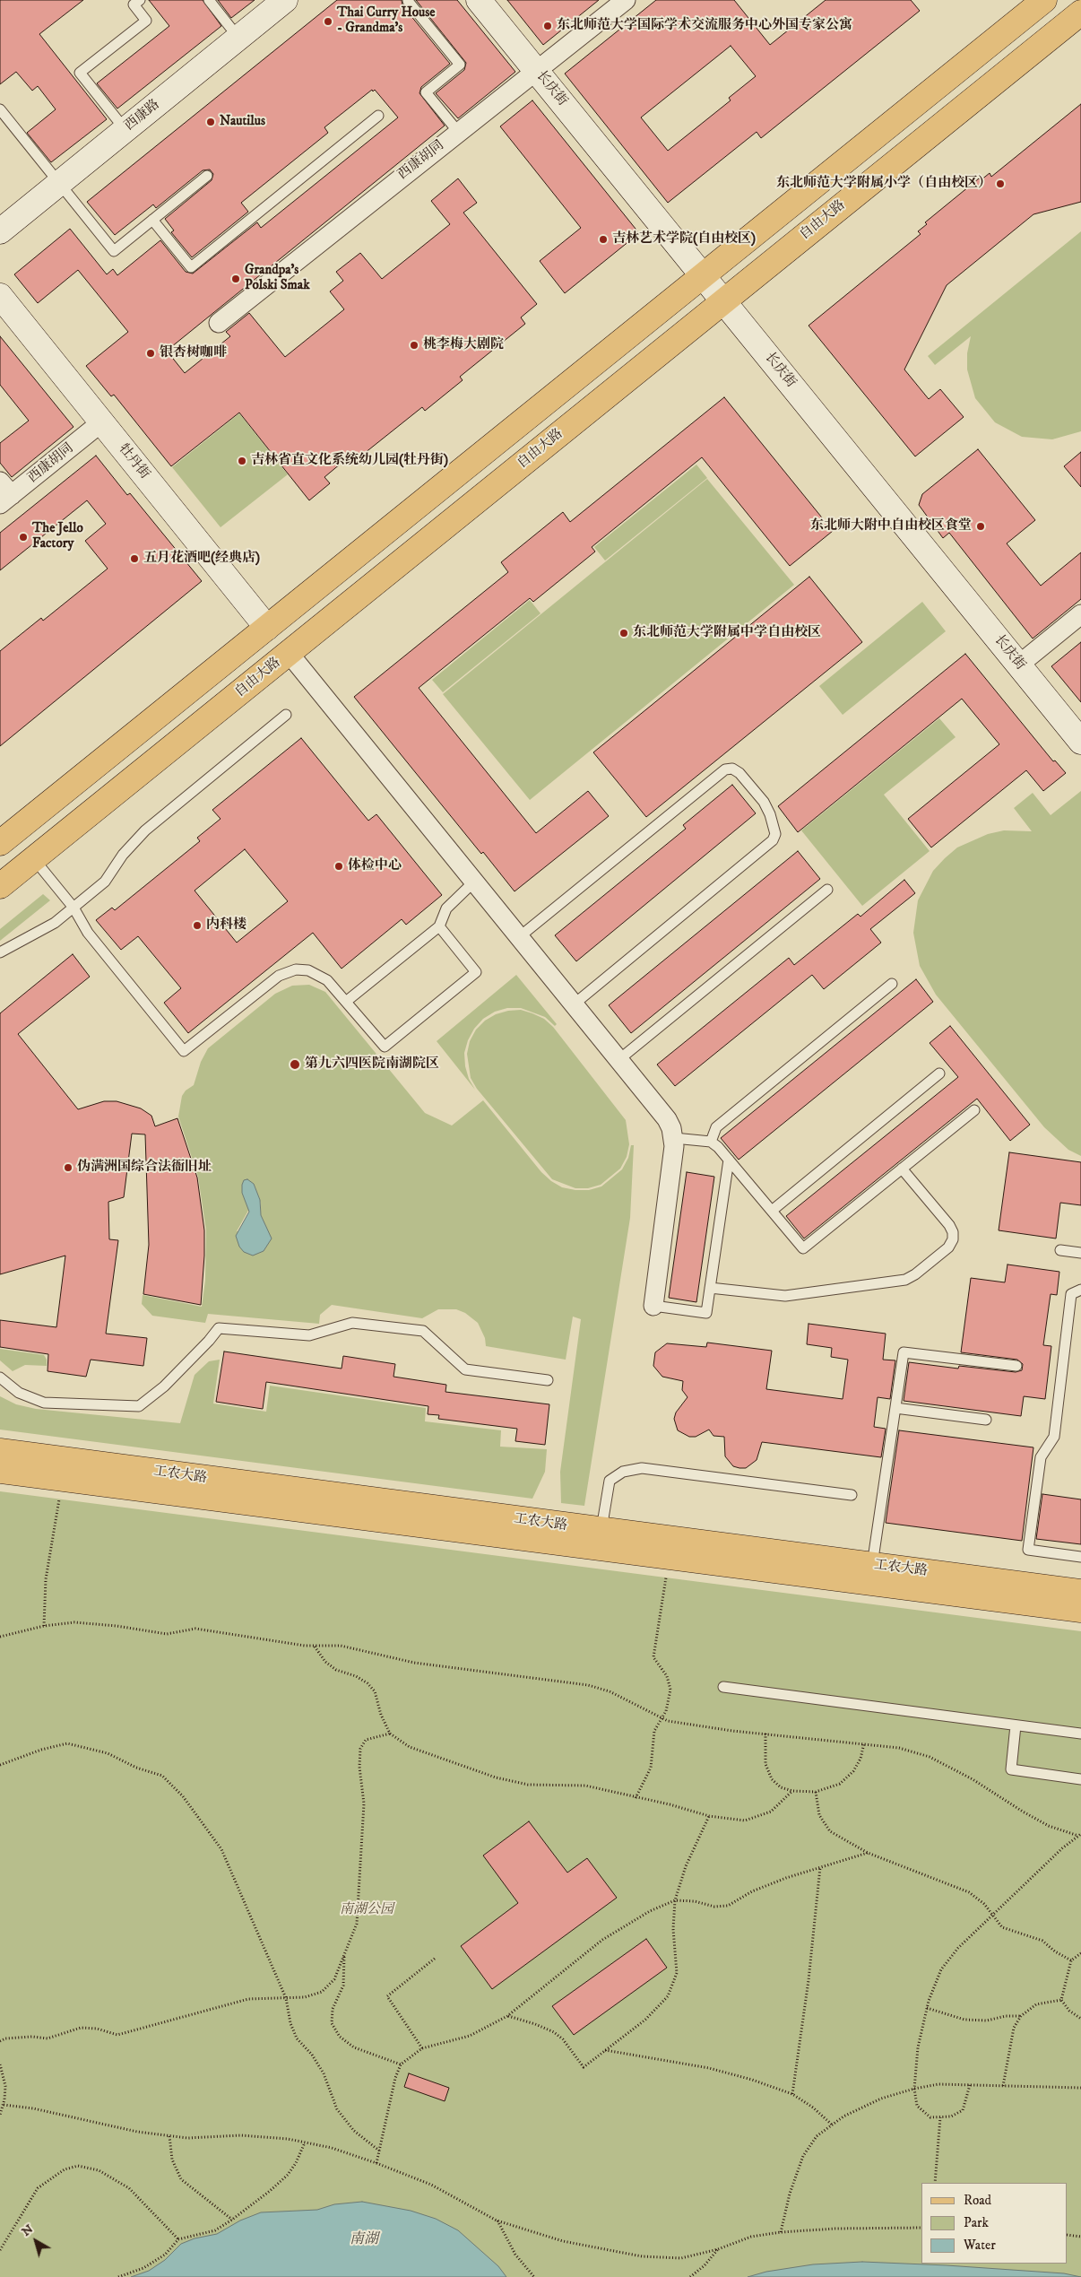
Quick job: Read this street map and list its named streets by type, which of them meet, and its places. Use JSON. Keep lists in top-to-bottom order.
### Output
{
  "streets": {
    "main road": ["自由大路", "工农大路"],
    "street": [
      "长庆街",
      "西康路",
      "西康胡同",
      "牡丹街"
    ]
  },
  "crossings": [
    ["长庆街", "西康胡同"],
    ["长庆街", "自由大路"],
    ["西康胡同", "牡丹街"]
  ],
  "water": ["南湖"],
  "parks": ["南湖公园"],
  "places": [
    "Thai Curry House - Grandma's",
    "东北师范大学国际学术交流服务中心外国专家公寓",
    "Nautilus",
    "东北师范大学附属小学（自由校区）",
    "吉林艺术学院(自由校区)",
    "Grandpa's Polski Smak",
    "桃李梅大剧院",
    "银杏树咖啡",
    "吉林省直文化系统幼儿园(牡丹街)",
    "东北师大附中自由校区食堂",
    "The Jello Factory",
    "五月花酒吧(经典店)",
    "东北师范大学附属中学自由校区",
    "体检中心",
    "内科楼",
    "第九六四医院南湖院区",
    "伪满洲国综合法衙旧址"
  ],
  "legend": ["Road", "Park", "Water"],
  "north": "top left"
}
